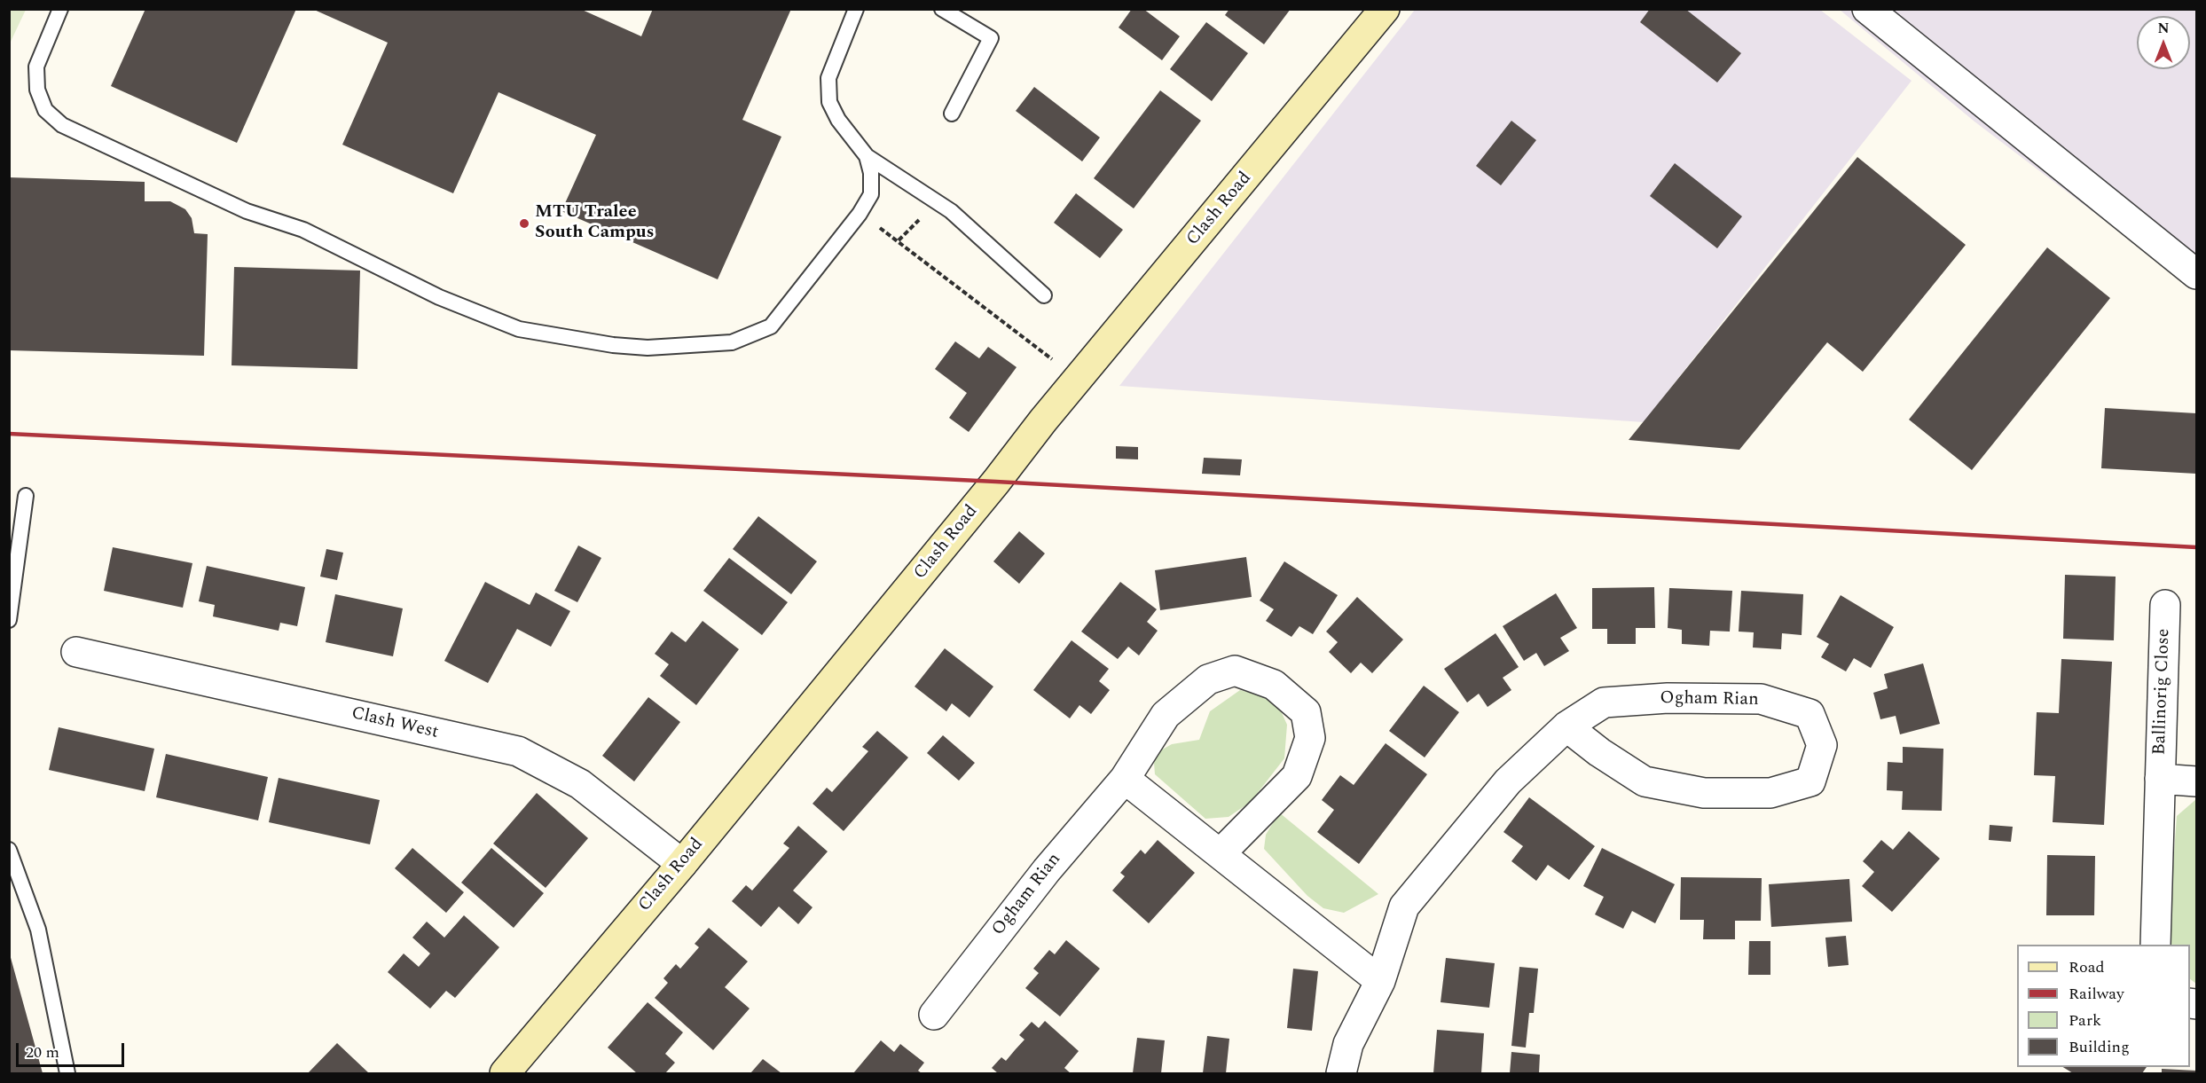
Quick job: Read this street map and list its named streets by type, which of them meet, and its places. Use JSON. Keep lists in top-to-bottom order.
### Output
{
  "streets": {
    "street": [
      "Clash Road",
      "Ballinorig Close",
      "Ogham Rian",
      "Clash West"
    ]
  },
  "crossings": [
    ["Clash Road", "Clash West"]
  ],
  "places": ["MTU Tralee South Campus"],
  "legend": [
    "Road",
    "Railway",
    "Park",
    "Building"
  ],
  "scale_bar": "20 m",
  "north": "top"
}
